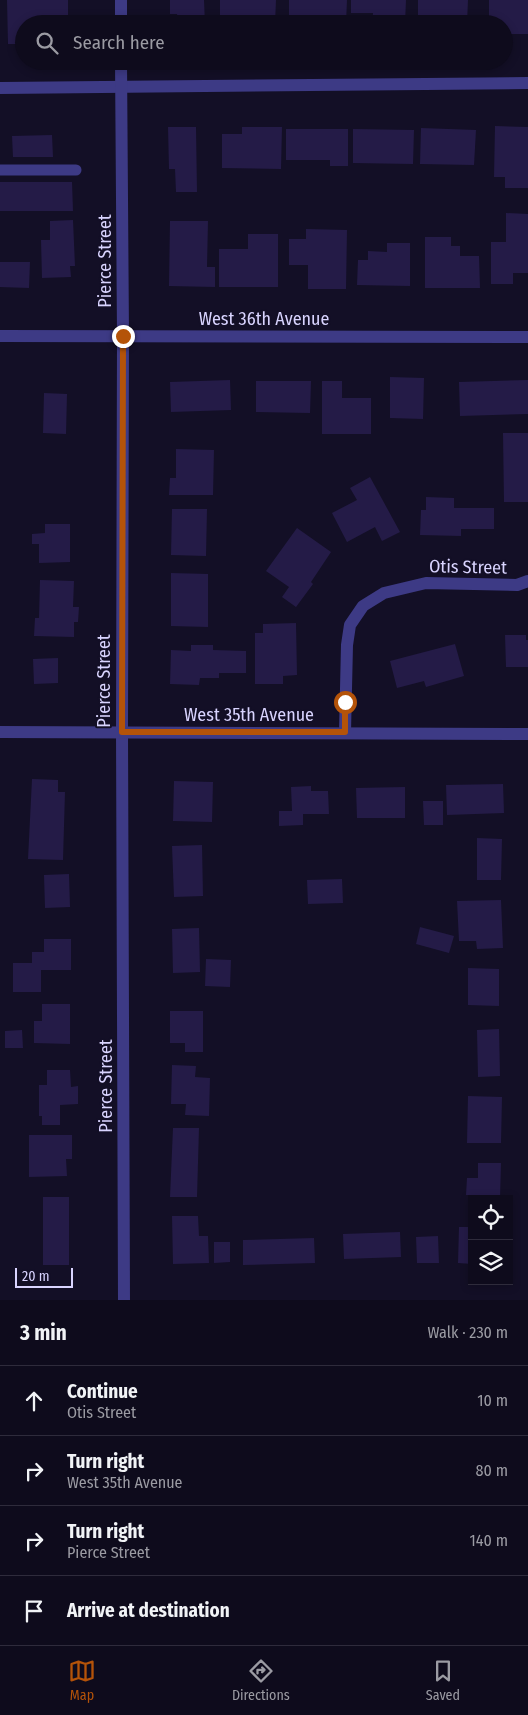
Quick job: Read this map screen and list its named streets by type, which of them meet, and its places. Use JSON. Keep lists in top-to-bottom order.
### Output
{
  "streets": {
    "street": [
      "Pierce Street",
      "West 36th Avenue",
      "Otis Street",
      "West 35th Avenue"
    ]
  },
  "crossings": [
    ["Pierce Street", "West 36th Avenue"],
    ["Pierce Street", "West 35th Avenue"],
    ["Otis Street", "West 35th Avenue"]
  ],
  "scale_bar": "20 m",
  "page": {
    "search": "Search here",
    "scale": "20 m",
    "heading": ["3 min", "Walk · 230 m"],
    "list": [
      ["Continue", "Otis Street", "10 m"],
      ["Turn right", "West 35th Avenue", "80 m"],
      ["Turn right", "Pierce Street", "140 m"],
      "Arrive at destination"
    ],
    "nav": ["Map", "Directions", "Saved"]
  }
}
